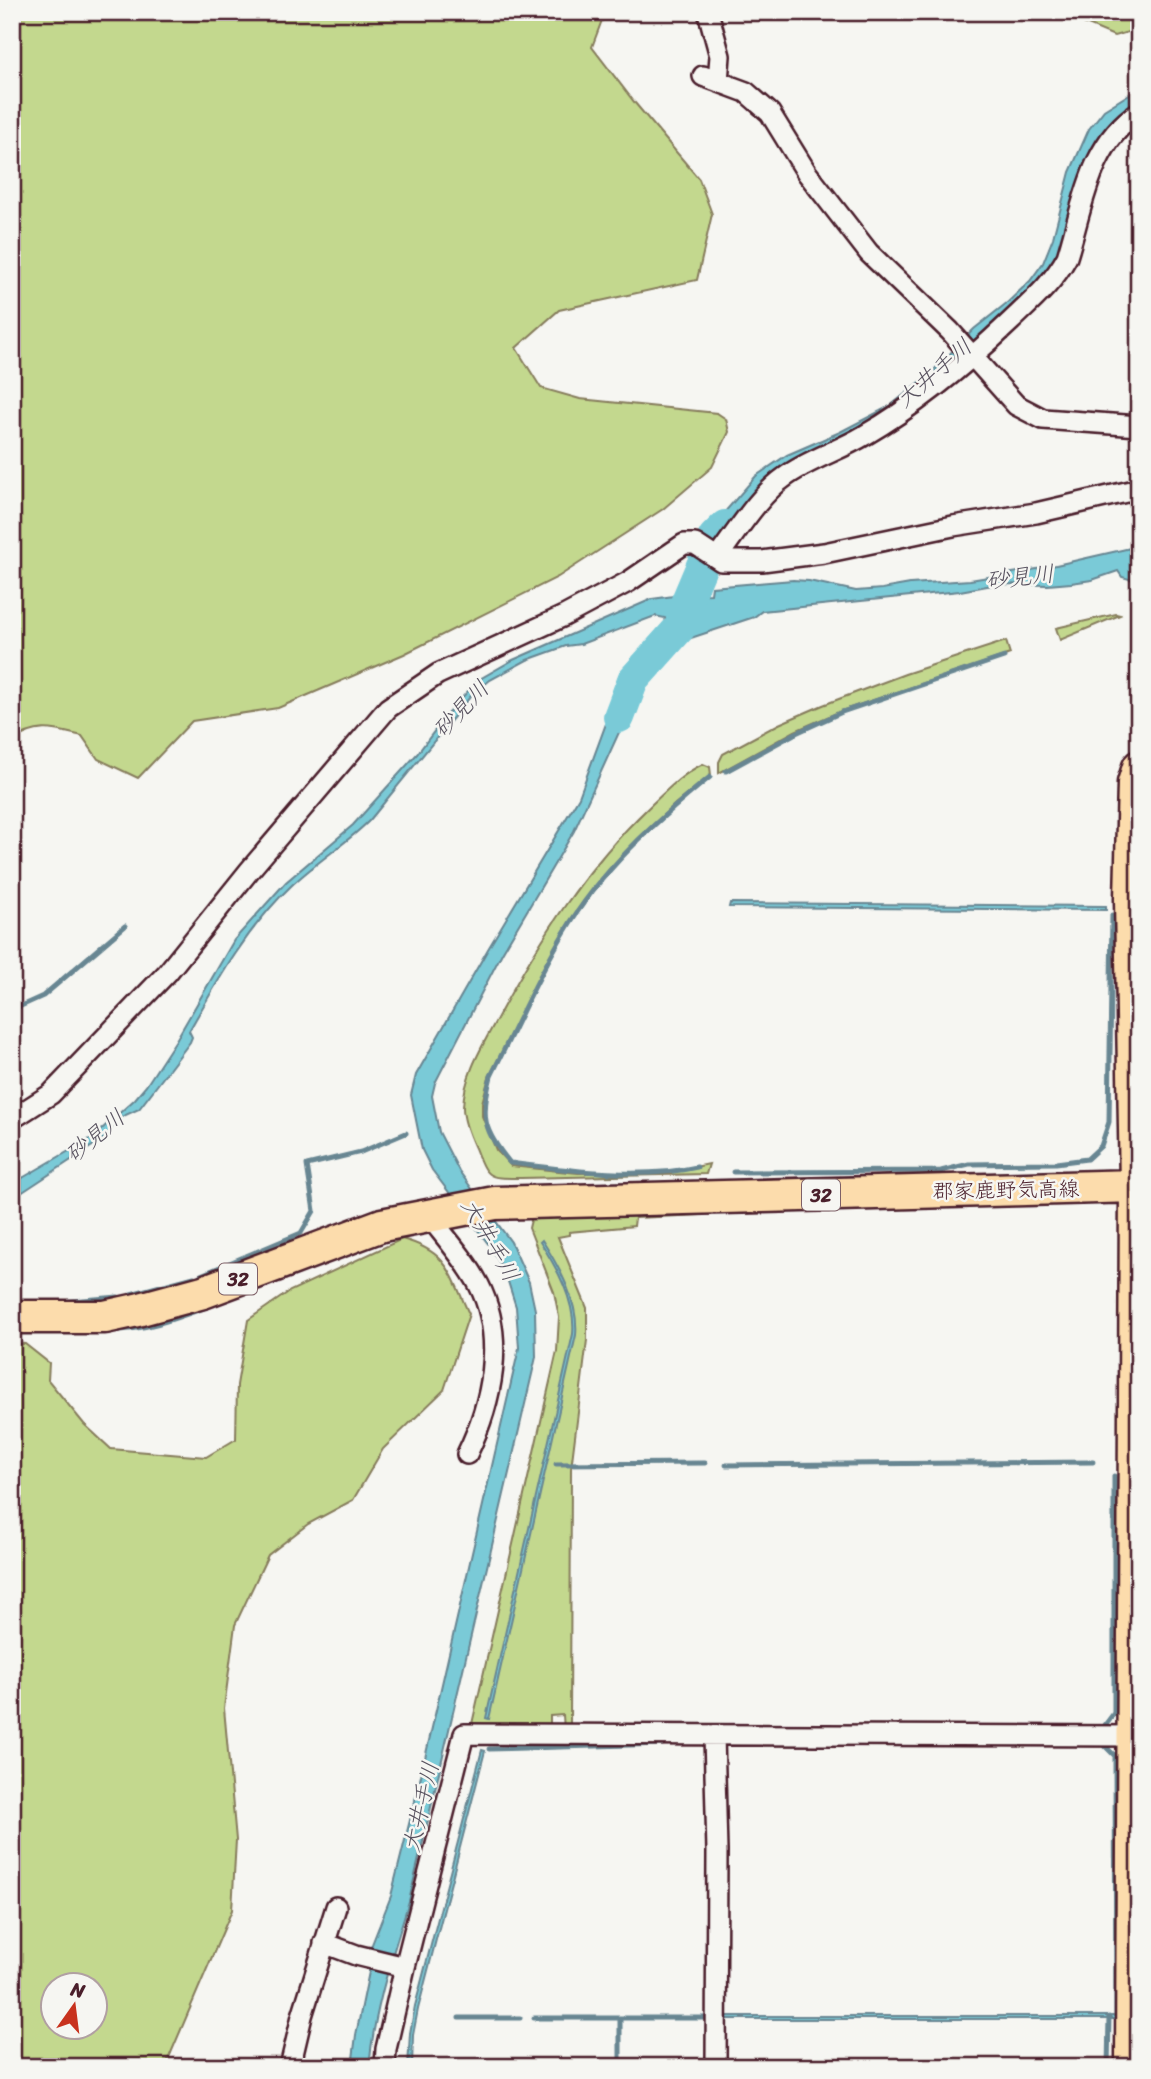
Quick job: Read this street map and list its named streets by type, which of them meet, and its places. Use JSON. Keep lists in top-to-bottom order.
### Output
{
  "streets": {
    "main road": ["郡家鹿野気高線", "32"]
  },
  "water": ["大井手川", "砂見川"],
  "north": "top"
}
